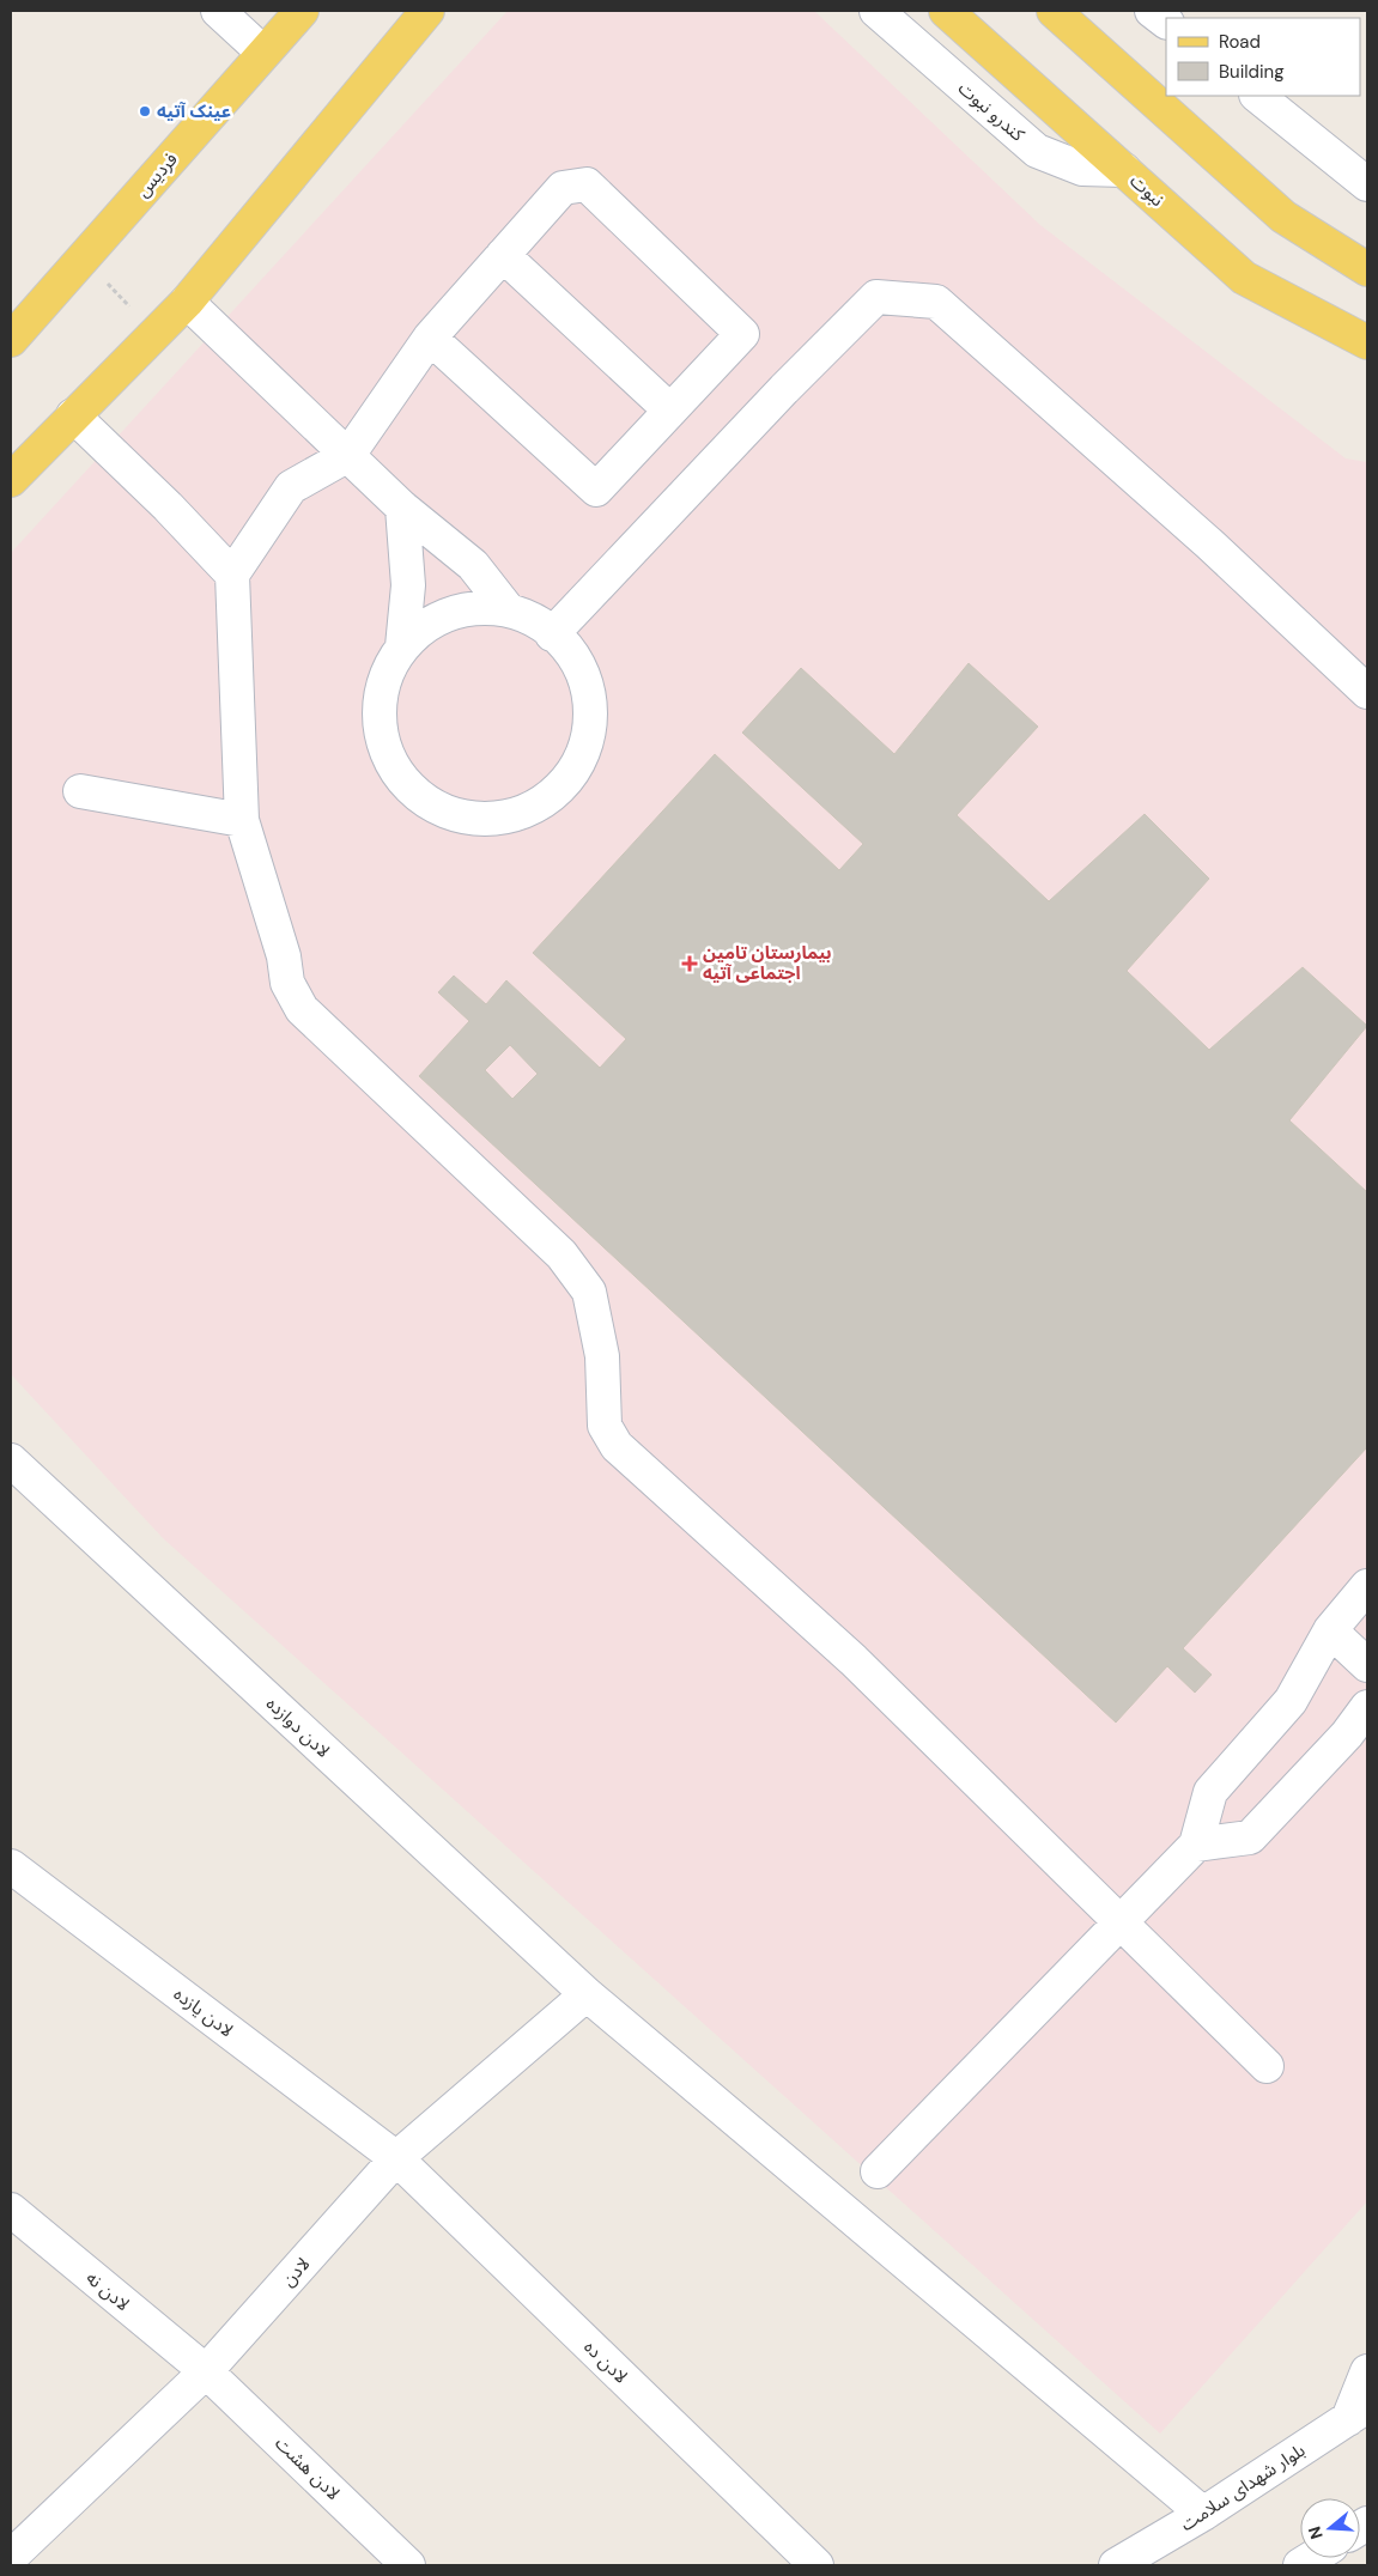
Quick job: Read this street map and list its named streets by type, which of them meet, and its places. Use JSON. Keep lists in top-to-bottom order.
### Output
{
  "streets": {
    "main road": ["فردیس", "نبوت"],
    "street": [
      "کندرو نبوت",
      "لادن دوازده",
      "لادن یازده",
      "لادن",
      "لادن نه",
      "لادن ده",
      "لادن هشت",
      "بلوار شهدای سلامت"
    ]
  },
  "crossings": [
    ["کندرو نبوت", "نبوت"],
    ["لادن دوازده", "لادن"],
    ["لادن دوازده", "بلوار شهدای سلامت"],
    ["لادن یازده", "لادن"],
    ["لادن یازده", "لادن ده"],
    ["لادن", "لادن نه"],
    ["لادن", "لادن ده"],
    ["لادن", "لادن هشت"],
    ["لادن نه", "لادن هشت"]
  ],
  "places": {
    "other": ["عینک آتیه"],
    "health": ["بیمارستان تامین اجتماعی آتیه"]
  },
  "legend": ["Road", "Building"],
  "north": "left"
}
